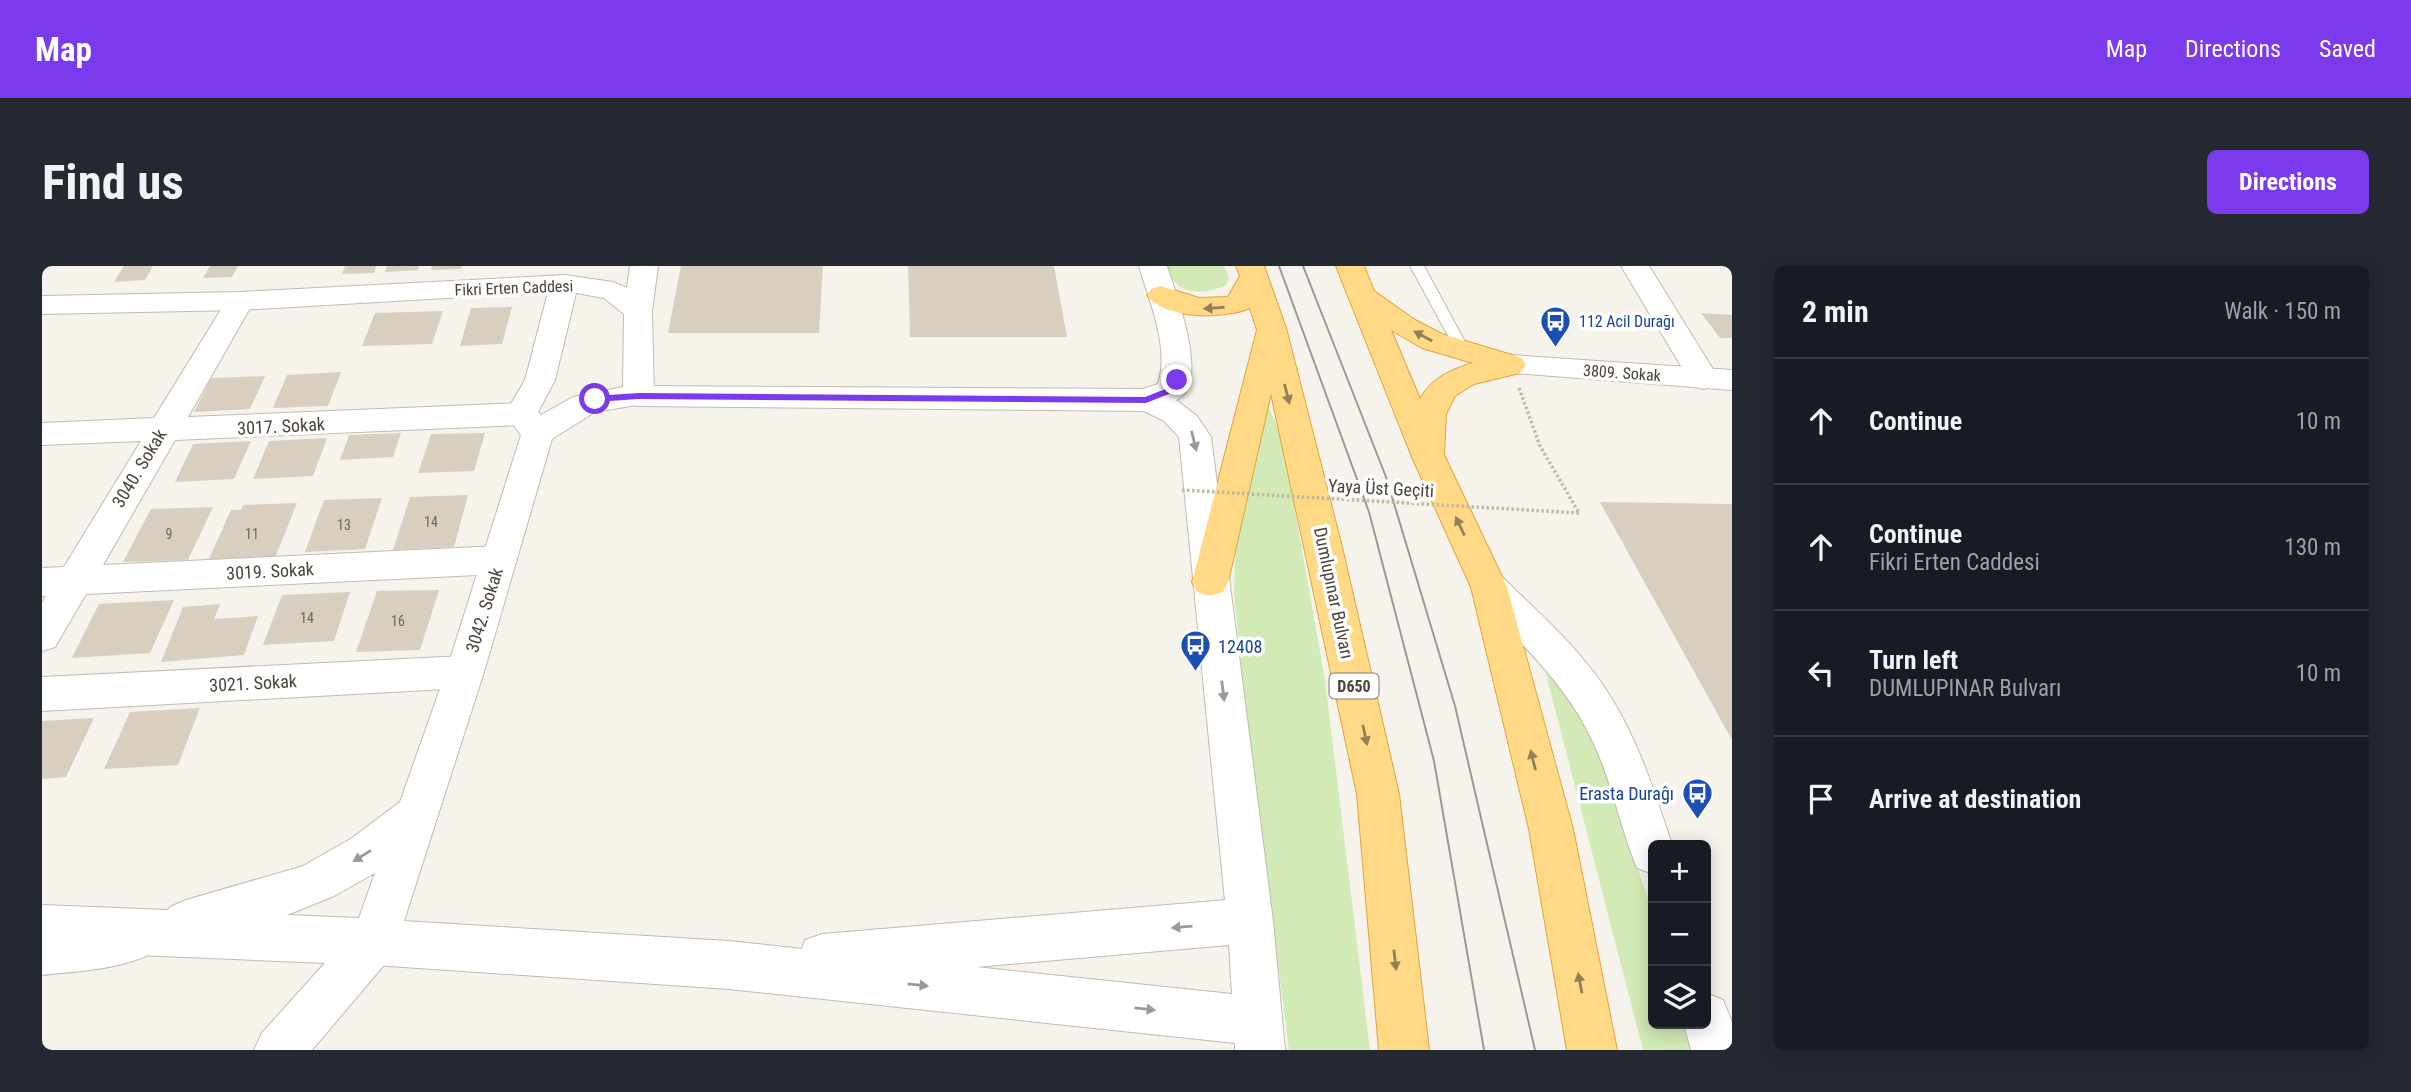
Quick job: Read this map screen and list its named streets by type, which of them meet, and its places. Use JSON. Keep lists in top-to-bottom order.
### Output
{
  "streets": {
    "highway": ["Dumlupınar Bulvarı", "D650"],
    "street": [
      "Fikri Erten Caddesi",
      "3809. Sokak",
      "3017. Sokak",
      "3040. Sokak",
      "3019. Sokak",
      "3042. Sokak",
      "3021. Sokak"
    ],
    "path": ["Yaya Üst Geçiti"]
  },
  "crossings": [
    ["Fikri Erten Caddesi", "3040. Sokak"],
    ["Fikri Erten Caddesi", "3042. Sokak"],
    ["3809. Sokak", "Yaya Üst Geçiti"],
    ["3017. Sokak", "3040. Sokak"],
    ["3017. Sokak", "3042. Sokak"],
    ["3040. Sokak", "3019. Sokak"],
    ["3019. Sokak", "3042. Sokak"],
    ["3042. Sokak", "3021. Sokak"]
  ],
  "places": {
    "bus stop": ["112 Acil Durağı", "12408", "Erasta Duraĝı"]
  },
  "house_numbers": [
    "14",
    "13",
    "9",
    "11",
    "14",
    "16"
  ],
  "page": {
    "header": "Map",
    "nav": ["Map", "Directions", "Saved"],
    "buttons": "Directions",
    "title": "Find us",
    "heading": ["2 min", "Walk · 150 m"],
    "list": [
      ["Continue", "10 m"],
      ["Continue", "Fikri Erten Caddesi", "130 m"],
      ["Turn left", "DUMLUPINAR Bulvarı", "10 m"],
      "Arrive at destination"
    ],
    "map_buttons": ["+", "−"]
  }
}
